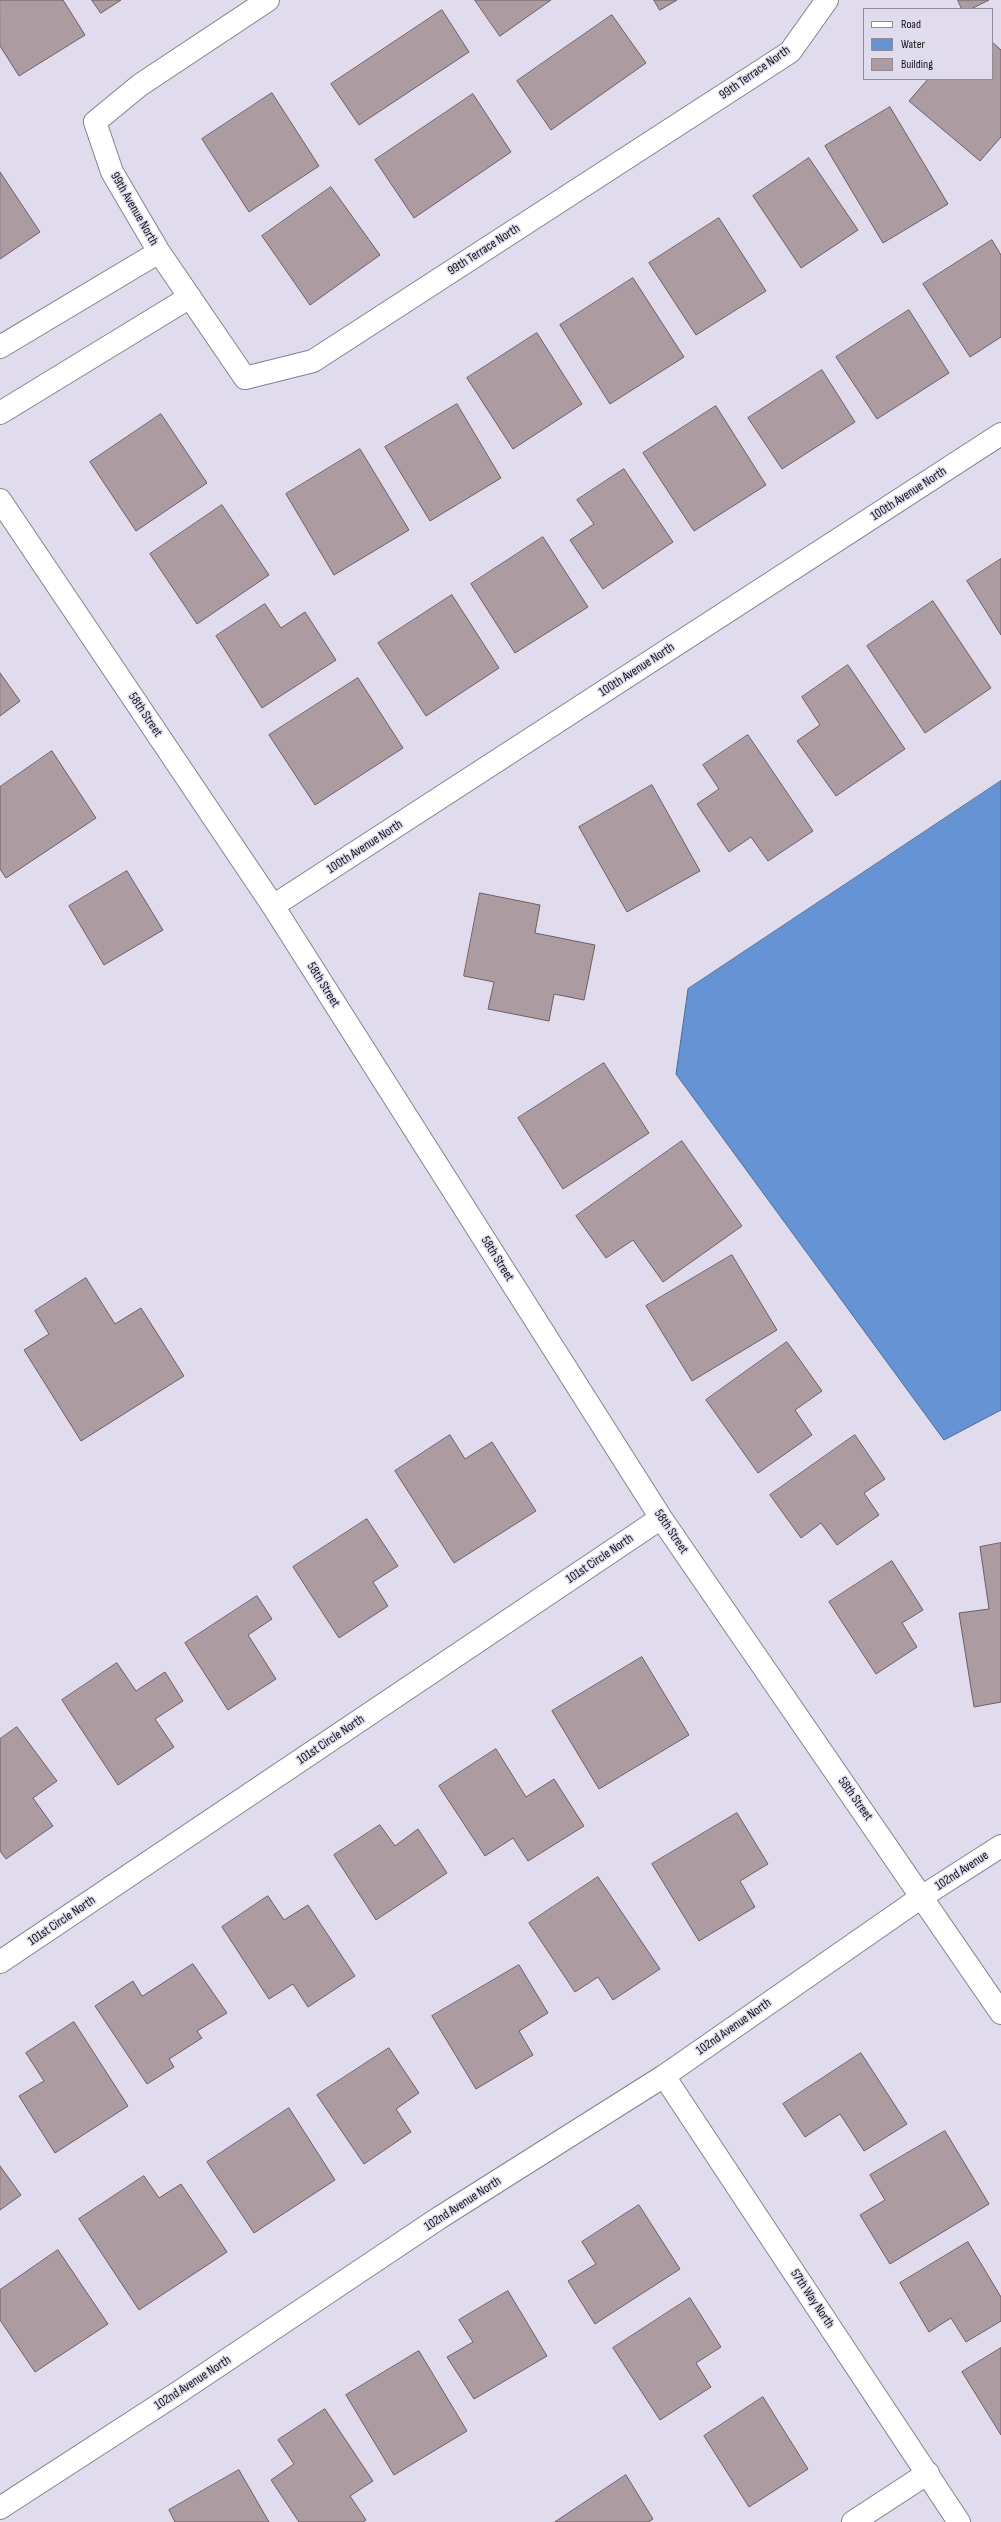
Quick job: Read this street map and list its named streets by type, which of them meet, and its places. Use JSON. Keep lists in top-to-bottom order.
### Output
{
  "streets": {
    "street": [
      "99th Terrace North",
      "99th Avenue North",
      "100th Avenue North",
      "58th Street",
      "101st Circle North",
      "102nd Avenue",
      "102nd Avenue North",
      "57th Way North"
    ]
  },
  "crossings": [
    ["99th Terrace North", "99th Avenue North"],
    ["100th Avenue North", "58th Street"],
    ["58th Street", "101st Circle North"],
    ["58th Street", "102nd Avenue"],
    ["58th Street", "102nd Avenue North"],
    ["102nd Avenue", "102nd Avenue North"],
    ["102nd Avenue North", "57th Way North"]
  ],
  "legend": ["Road", "Water", "Building"]
}
